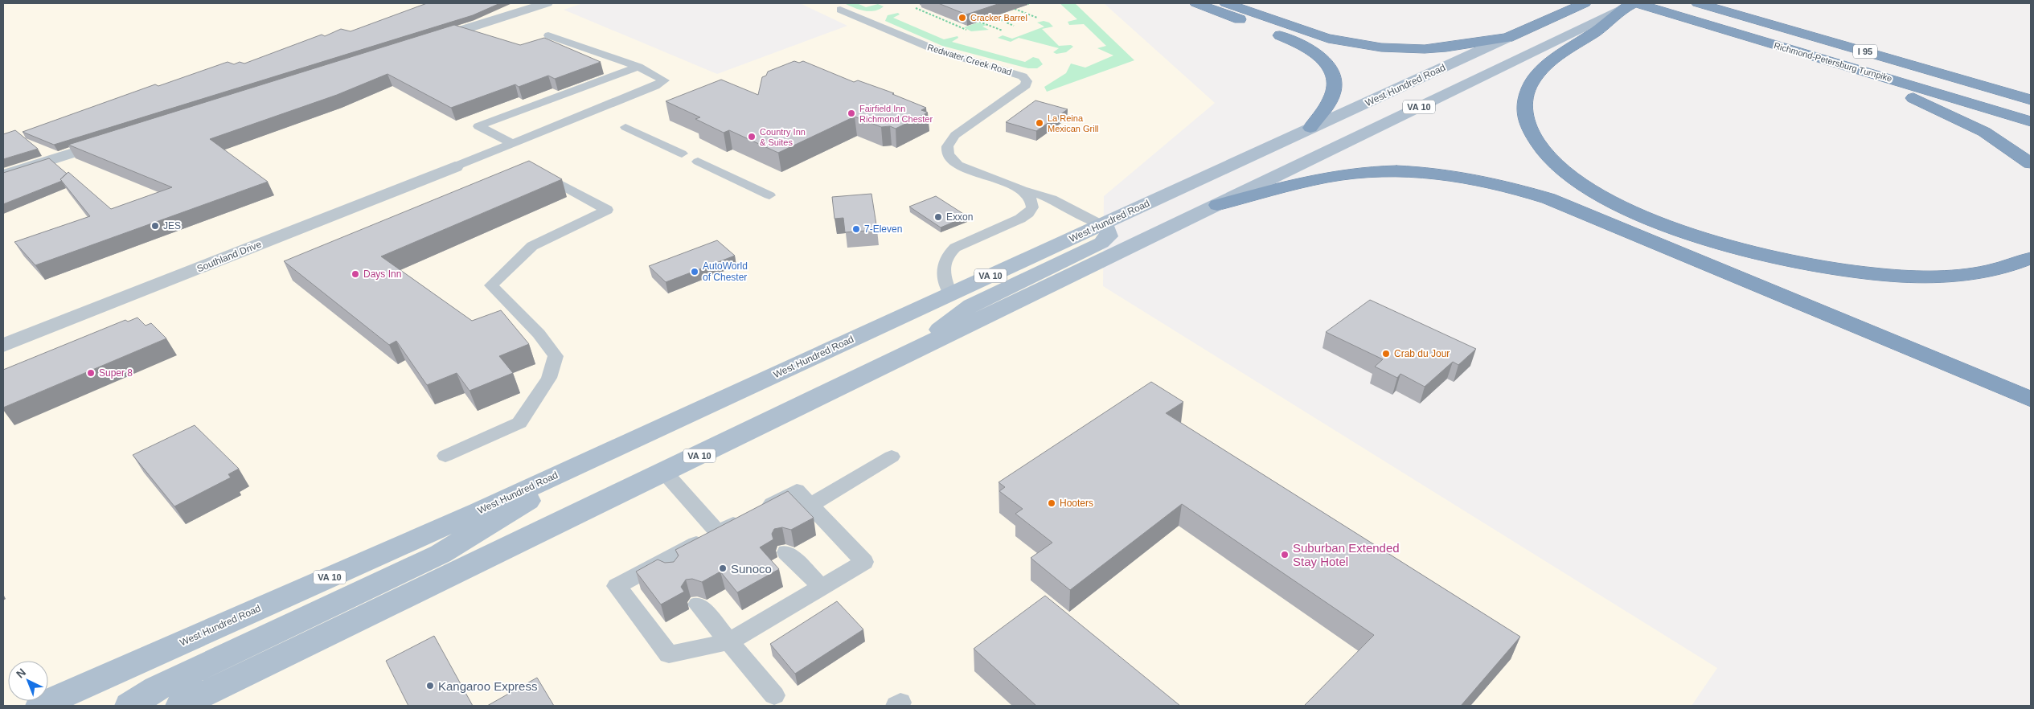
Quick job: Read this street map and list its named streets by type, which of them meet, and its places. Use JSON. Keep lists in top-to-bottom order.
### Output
{
  "streets": {
    "highway": [
      "I 95",
      "Richmond-Petersburg Turnpike",
      "West Hundred Road",
      "VA 10"
    ],
    "street": ["Southland Drive"],
    "lane": ["Redwater Creek Road"]
  },
  "crossings": [
    ["Redwater Creek Road", "West Hundred Road"],
    ["Richmond-Petersburg Turnpike", "VA 10"]
  ],
  "places": [
    "Cracker Barrel",
    "Fairfield Inn Richmond Chester",
    "La Reina Mexican Grill",
    "Country Inn & Suites",
    "Exxon",
    "JES",
    "7-Eleven",
    "AutoWorld of Chester",
    "Days Inn",
    "Crab du Jour",
    "Super 8",
    "Hooters",
    "Suburban Extended Stay Hotel",
    "Sunoco",
    "Kangaroo Express"
  ],
  "north": "top left"
}
